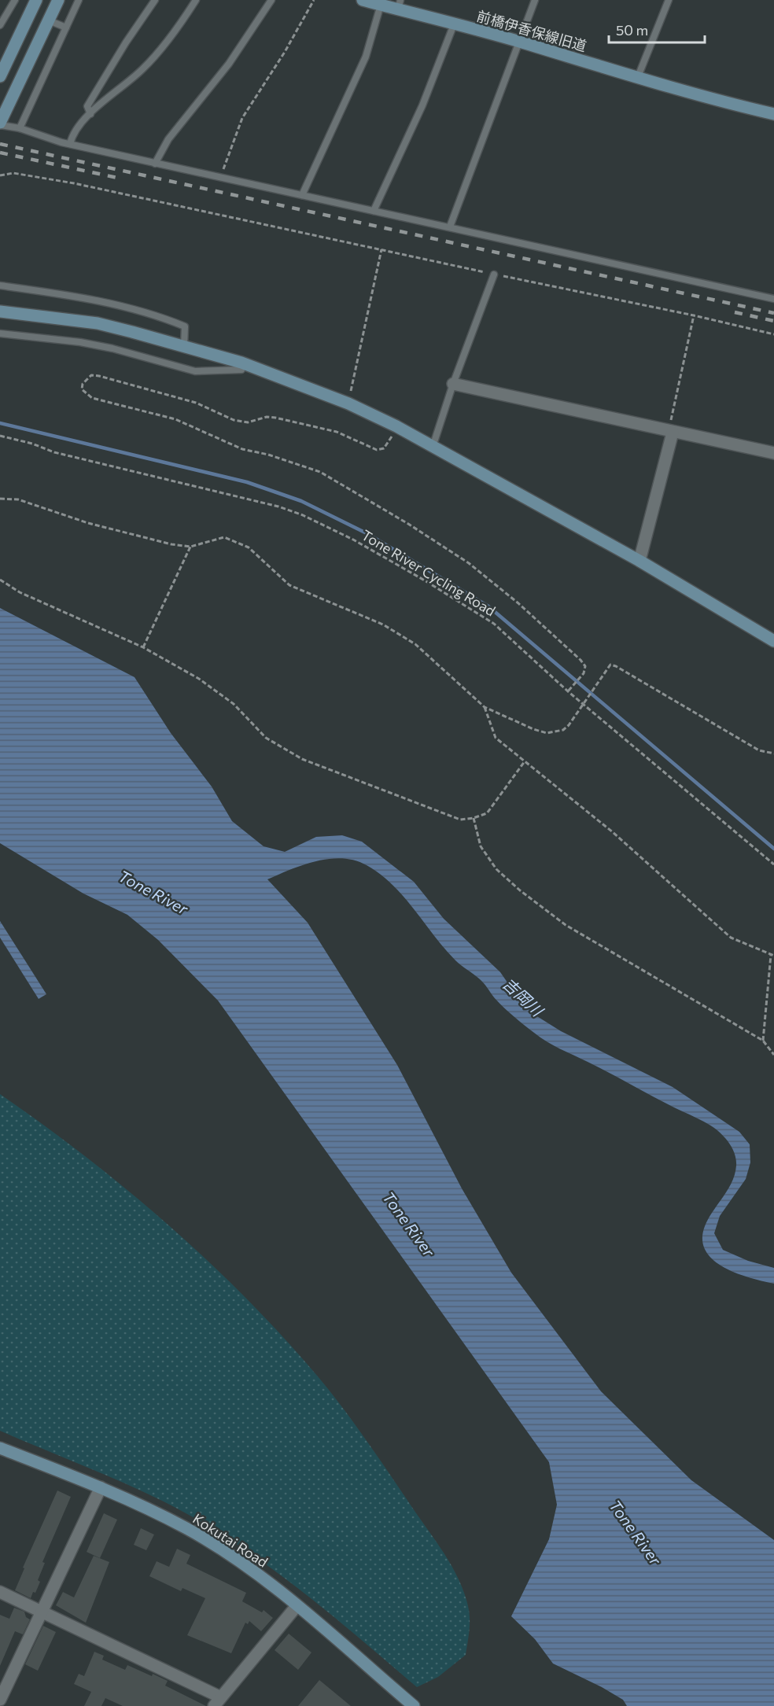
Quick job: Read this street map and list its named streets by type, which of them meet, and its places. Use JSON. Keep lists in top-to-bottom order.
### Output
{
  "streets": {
    "street": ["前橋伊香保線旧道", "Kokutai Road"],
    "path": ["Tone River Cycling Road"]
  },
  "water": ["Tone River", "吉岡川"],
  "scale_bar": "50 m"
}
